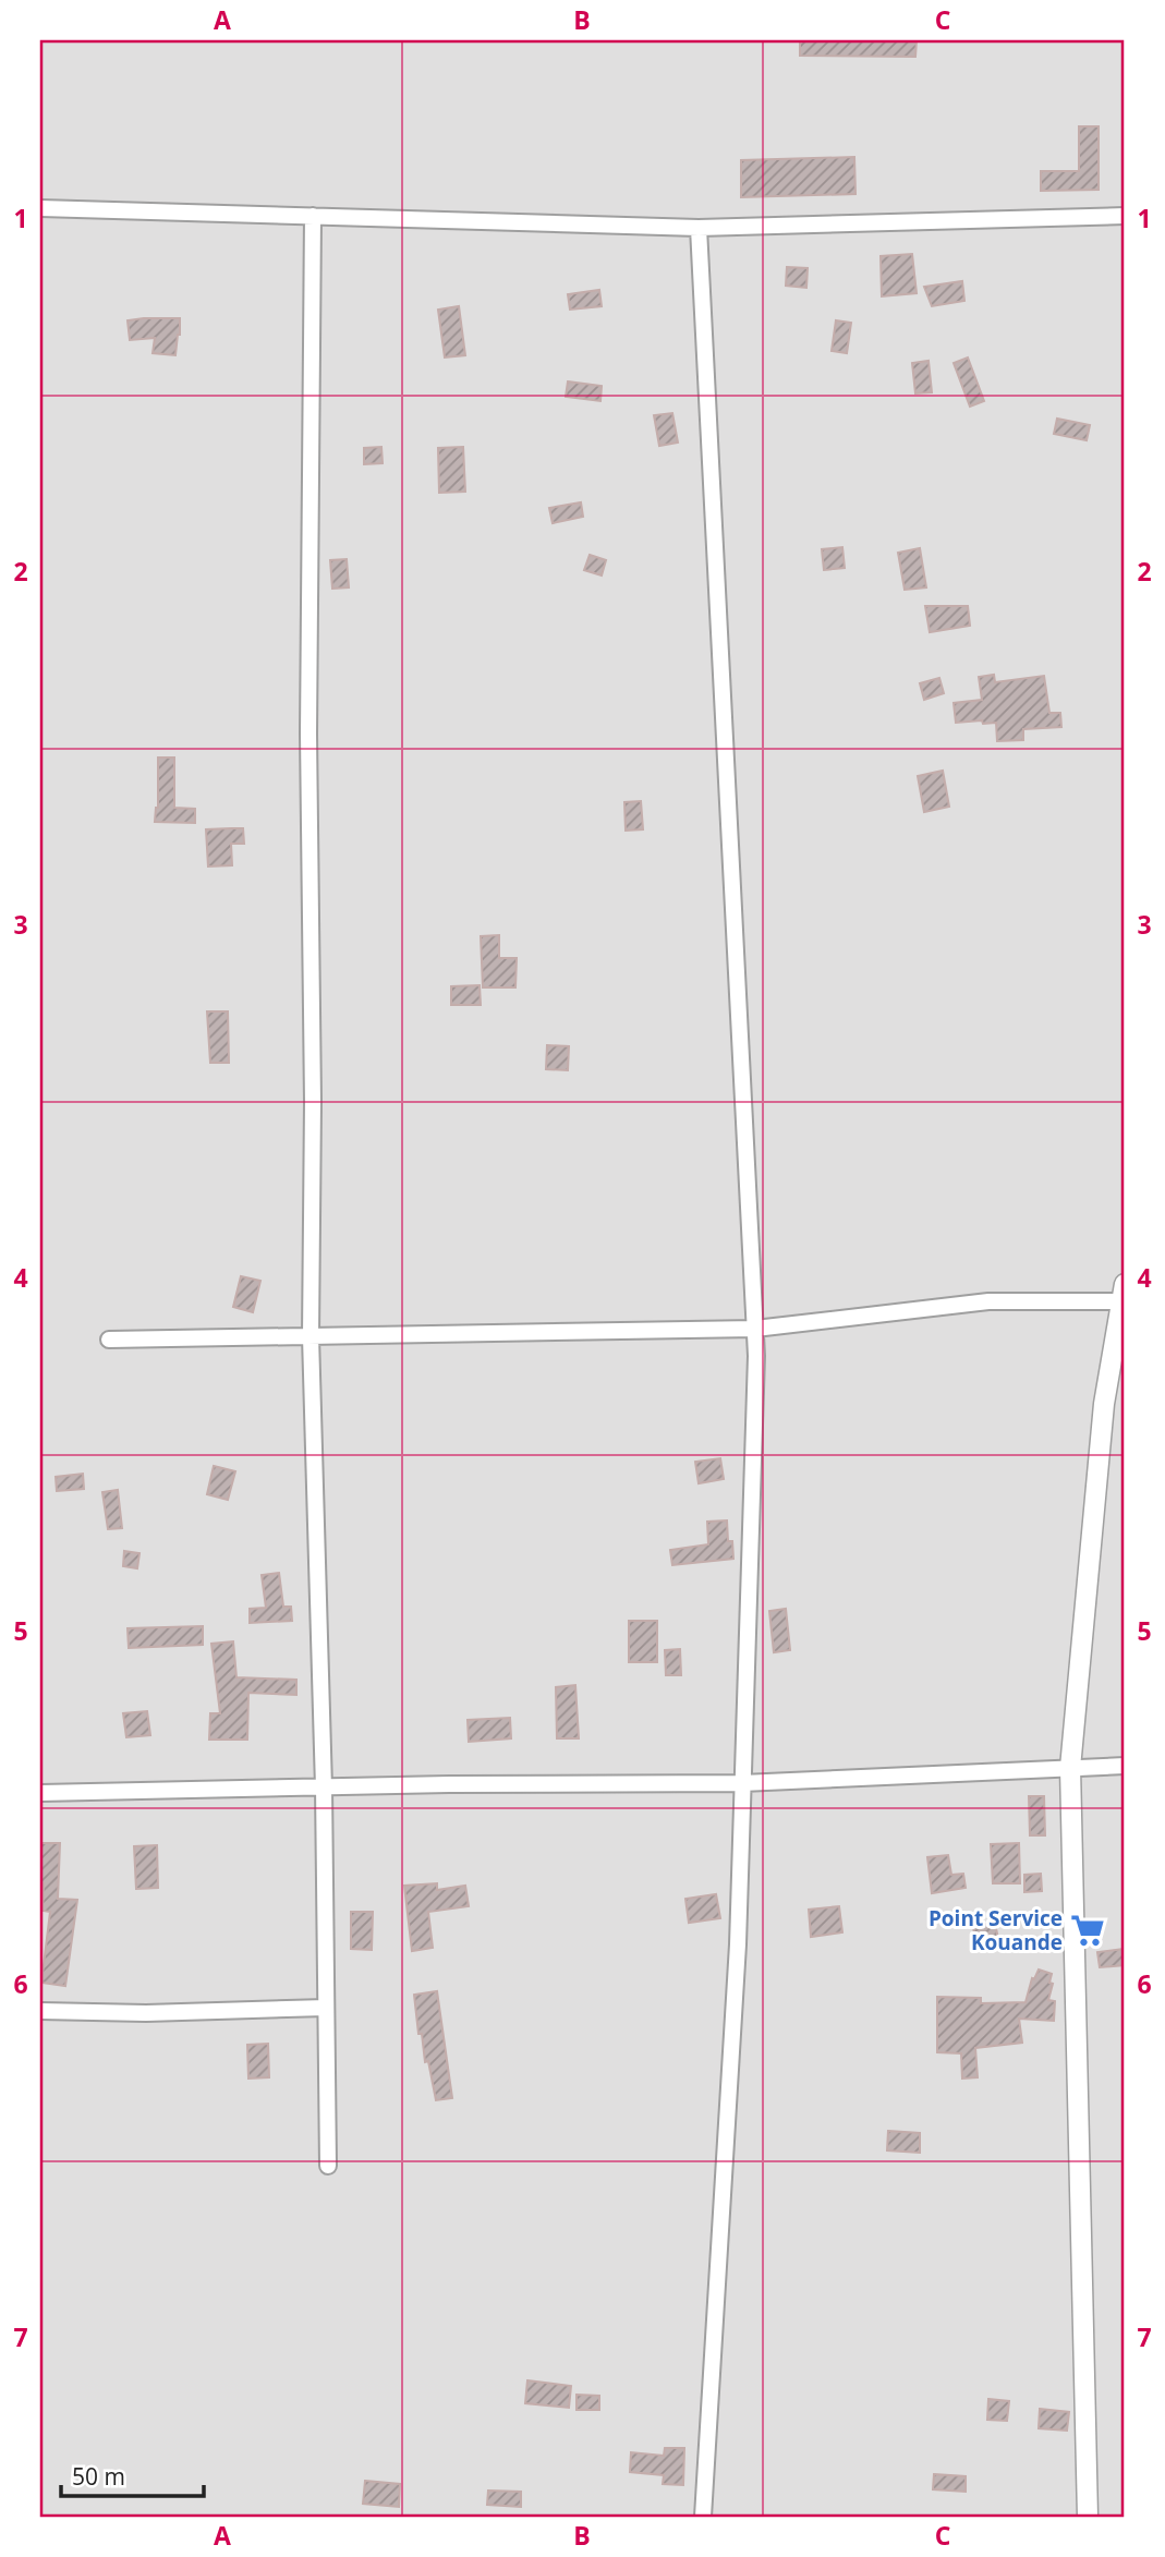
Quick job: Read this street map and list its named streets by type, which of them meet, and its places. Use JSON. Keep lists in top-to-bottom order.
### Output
{
  "places": {
    "supermarket": ["Point Service Kouande"]
  },
  "scale_bar": "50 m",
  "grid": {
    "columns": ["A", "B", "C"],
    "rows": [
      "1",
      "2",
      "3",
      "4",
      "5",
      "6",
      "7"
    ]
  }
}
